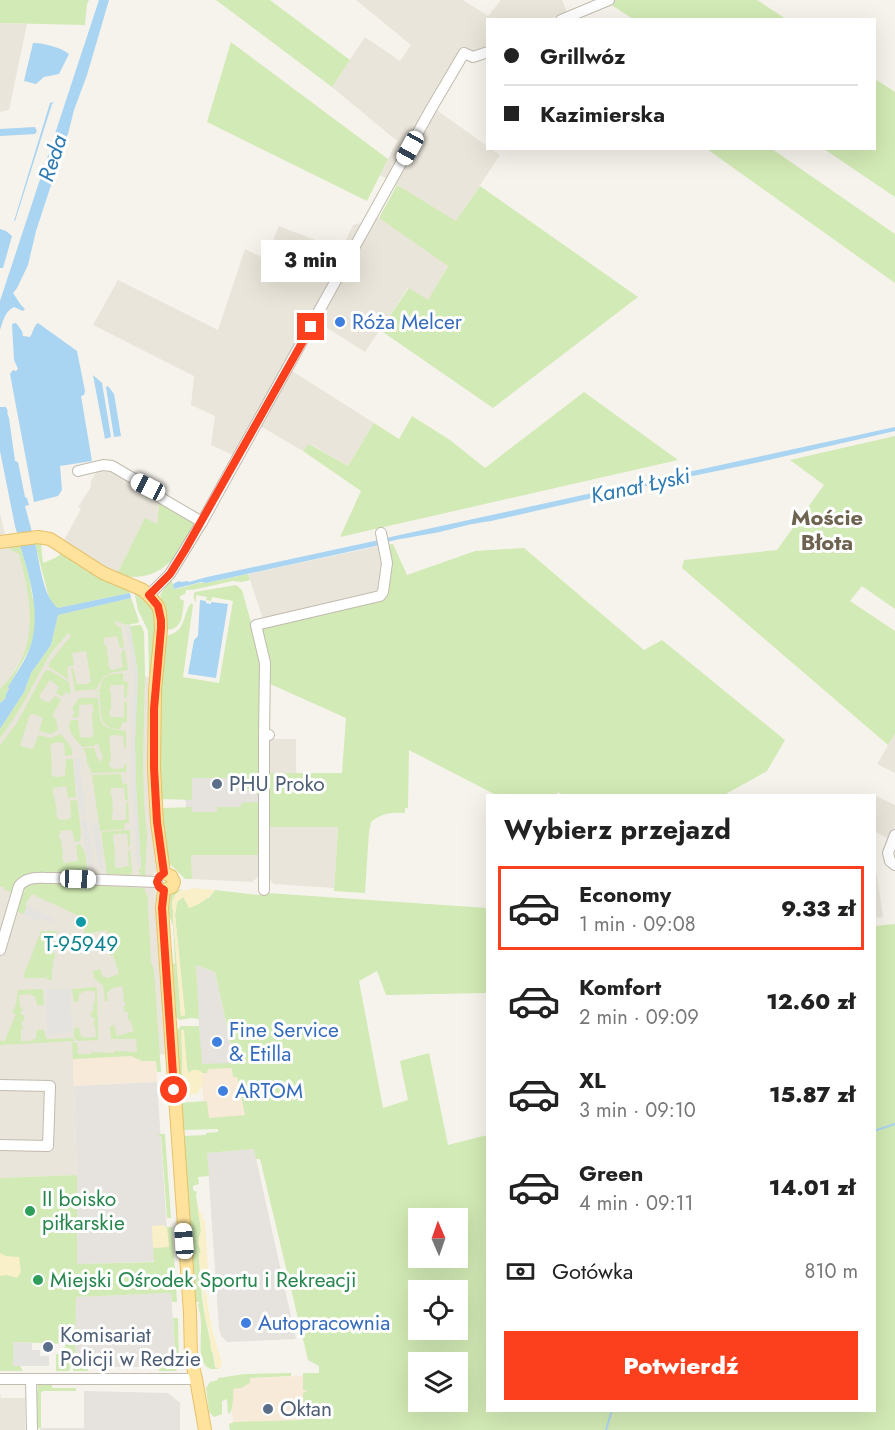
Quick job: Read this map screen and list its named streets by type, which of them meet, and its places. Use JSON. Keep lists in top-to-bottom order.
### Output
{
  "districts": ["Moście Błota"],
  "water": ["Reda", "Kanał Łyski"],
  "places": [
    "Róża Melcer",
    "PHU Proko",
    "T-95949",
    "Fine Service & Etilla",
    "ARTOM",
    "II boisko piłkarskie",
    "Miejski Ośrodek Sportu i Rekreacji",
    "Autopracownia",
    "Komisariat Policji w Redzie",
    "Oktan"
  ],
  "north": "top",
  "page": {
    "banner": ["Grillwóz", "Kazimierska"],
    "bubble": "3 min",
    "heading": "Wybierz przejazd",
    "list": [
      {
        "name": "Economy",
        "note": "1 min · 09:08",
        "value": "9.33 zł"
      },
      {
        "name": "Komfort",
        "note": "2 min · 09:09",
        "value": "12.60 zł"
      },
      {
        "name": "XL",
        "note": "3 min · 09:10",
        "value": "15.87 zł"
      },
      {
        "name": "Green",
        "note": "4 min · 09:11",
        "value": "14.01 zł"
      }
    ],
    "pay": ["Gotówka", "810 m"],
    "buttons": "Potwierdź"
  }
}
